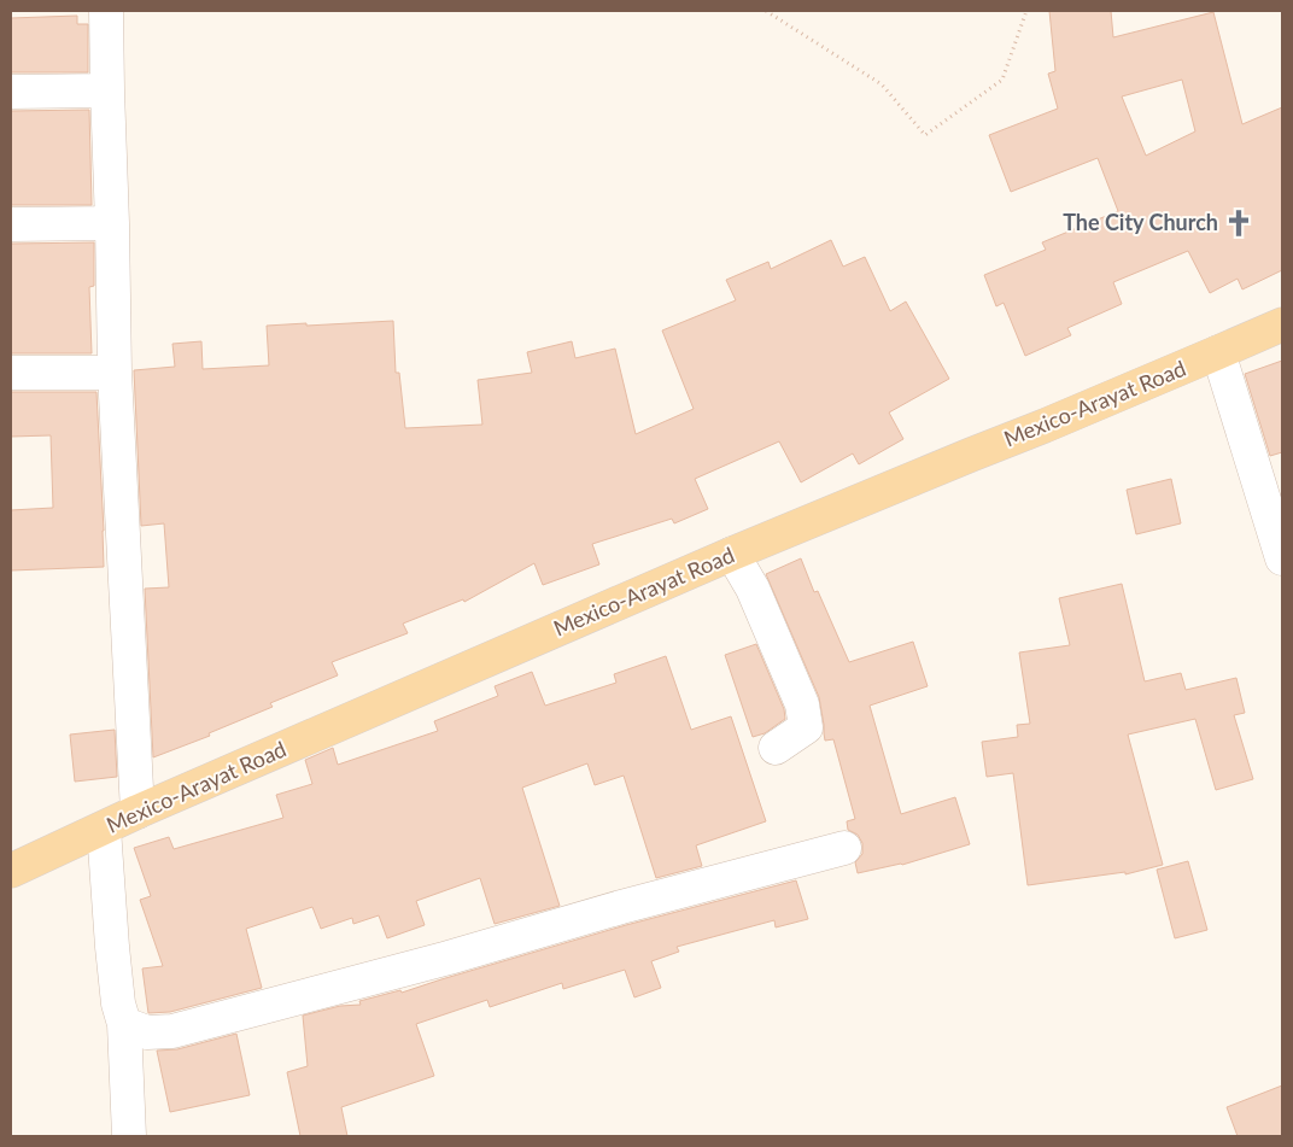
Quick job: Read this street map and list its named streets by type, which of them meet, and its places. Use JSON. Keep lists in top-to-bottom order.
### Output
{
  "streets": {
    "main road": ["Mexico-Arayat Road"]
  },
  "places": {
    "church": ["The City Church"]
  }
}
